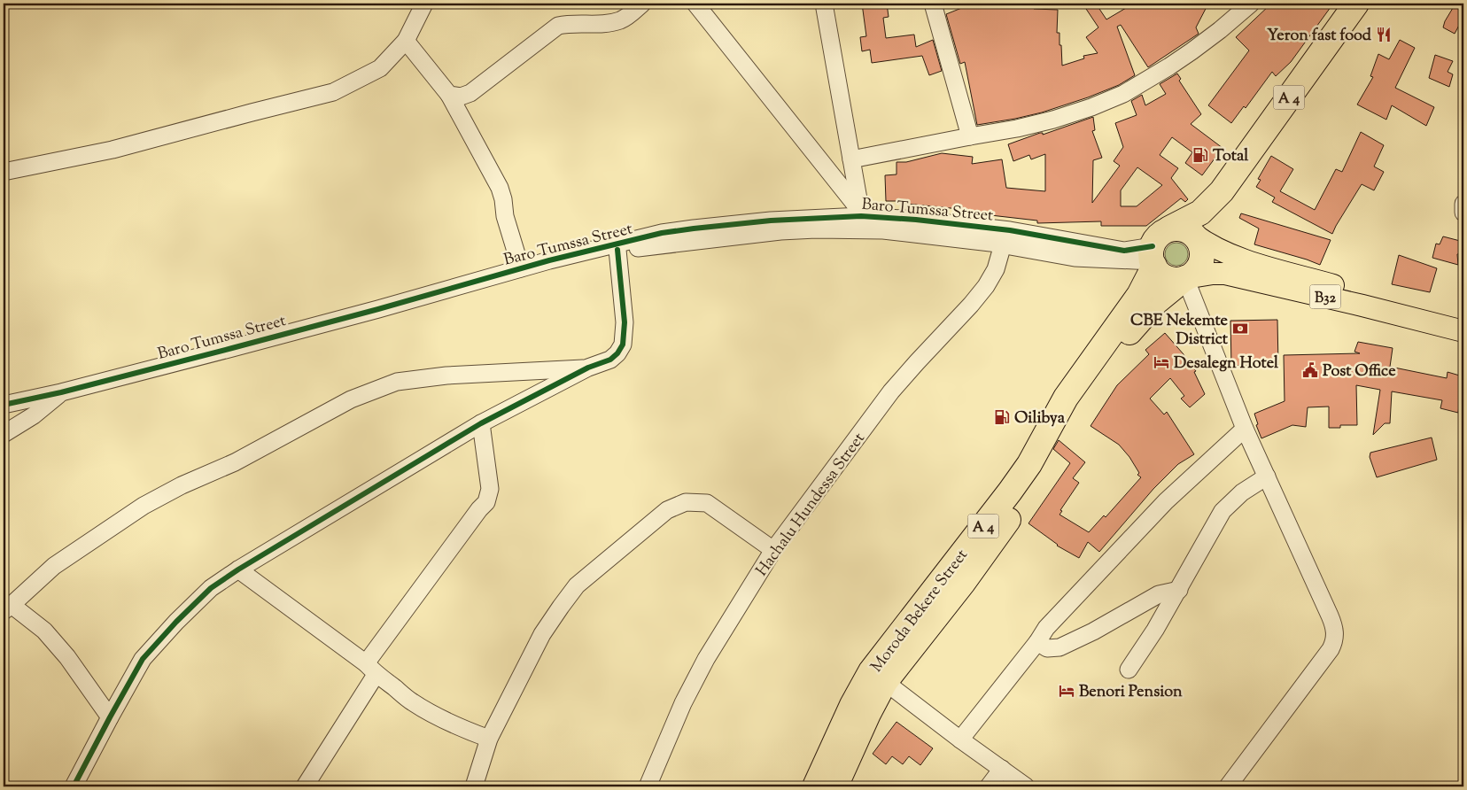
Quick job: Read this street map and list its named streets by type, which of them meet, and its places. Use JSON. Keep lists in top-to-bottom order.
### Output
{
  "streets": {
    "highway": ["A 4", "B32", "Moroda Bekere Street"],
    "street": ["Baro Tumssa Street", "Hachalu Hundessa Street"]
  },
  "crossings": [
    ["A 4", "Baro Tumssa Street"],
    ["A 4", "B32"],
    ["A 4", "Moroda Bekere Street"],
    ["Baro Tumssa Street", "B32"],
    ["Baro Tumssa Street", "Hachalu Hundessa Street"],
    ["Baro Tumssa Street", "Moroda Bekere Street"],
    ["B32", "Moroda Bekere Street"]
  ],
  "places": {
    "restaurant": ["Yeron fast food"],
    "fuel station": ["Total", "Oilibya"],
    "bank": ["CBE Nekemte District"],
    "hotel": ["Desalegn Hotel", "Benori Pension"],
    "public building": ["Post Office"]
  }
}
